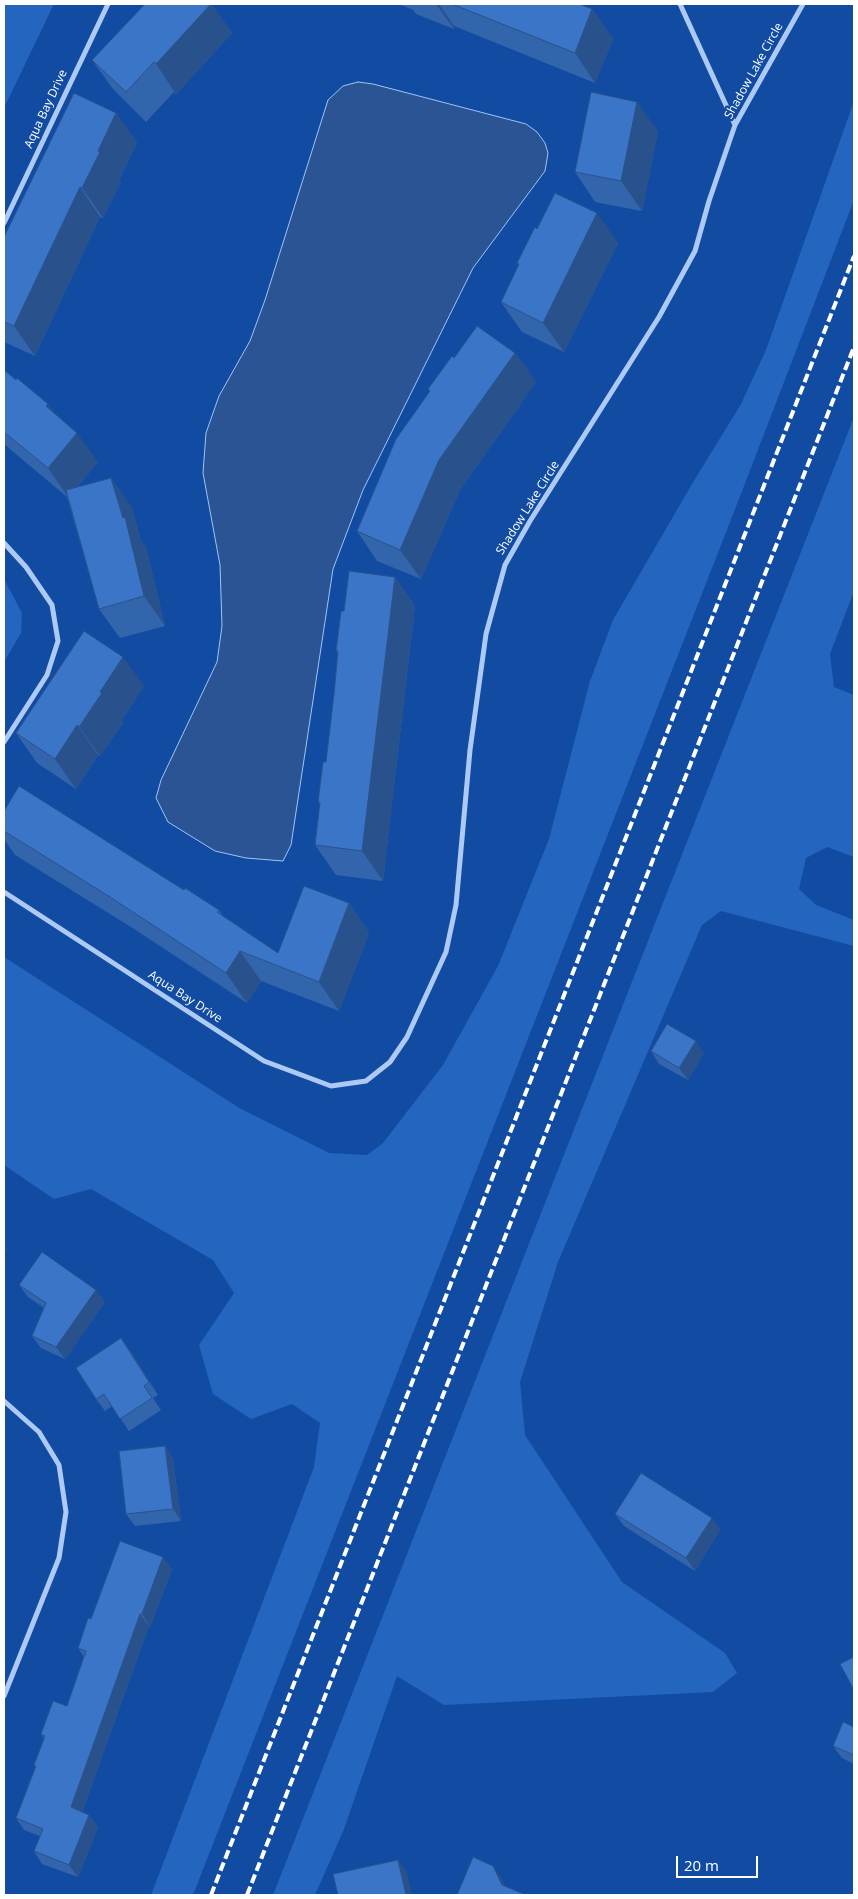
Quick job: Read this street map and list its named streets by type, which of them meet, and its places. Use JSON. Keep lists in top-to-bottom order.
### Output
{
  "streets": {
    "street": ["Shadow Lake Circle", "Aqua Bay Drive"]
  },
  "crossings": [
    ["Shadow Lake Circle", "Aqua Bay Drive"]
  ],
  "scale_bar": "20 m"
}
